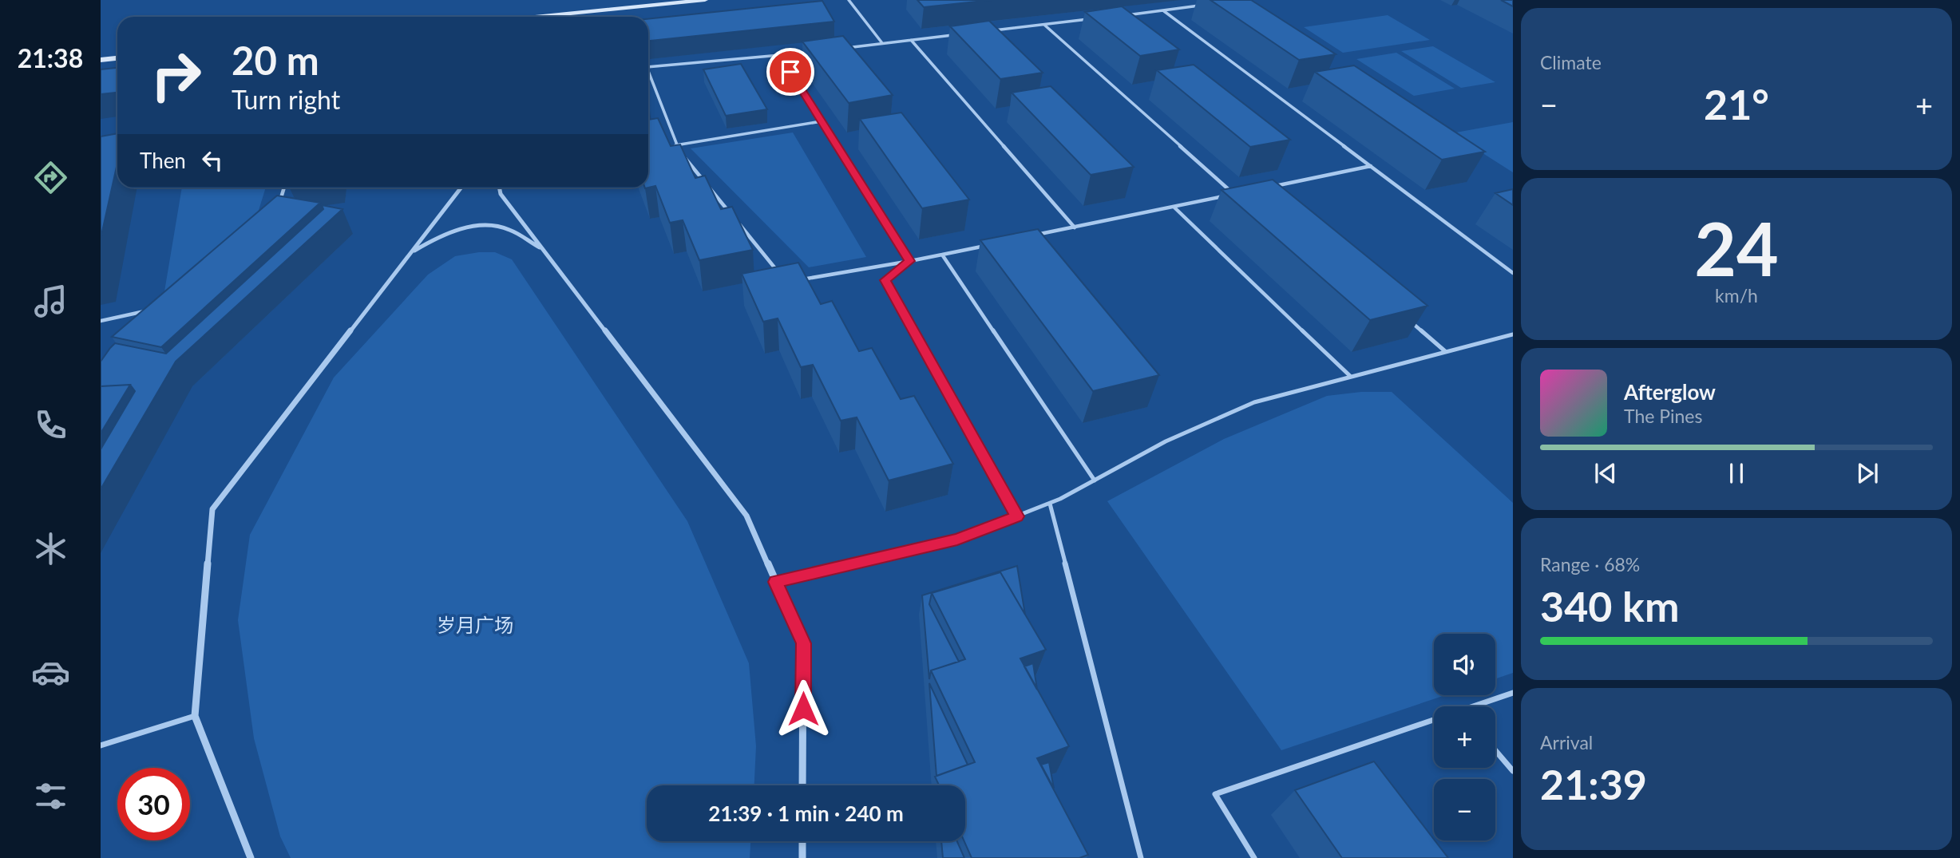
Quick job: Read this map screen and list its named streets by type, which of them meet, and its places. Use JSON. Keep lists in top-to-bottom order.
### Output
{
  "parks": ["岁月广场"],
  "page": {
    "tabs": "21:38",
    "tile": [
      "Climate",
      ["24", "km/h"],
      ["Range · 68%", "340 km"],
      ["Arrival", "21:39"]
    ],
    "turn": ["20 m", "Turn right"],
    "heat": ["−", "21°", "+"],
    "then": "Then",
    "song": ["Afterglow", "The Pines"],
    "map_buttons": ["+", "−"],
    "limit": "30",
    "trip": "21:39 · 1 min · 240 m"
  }
}
